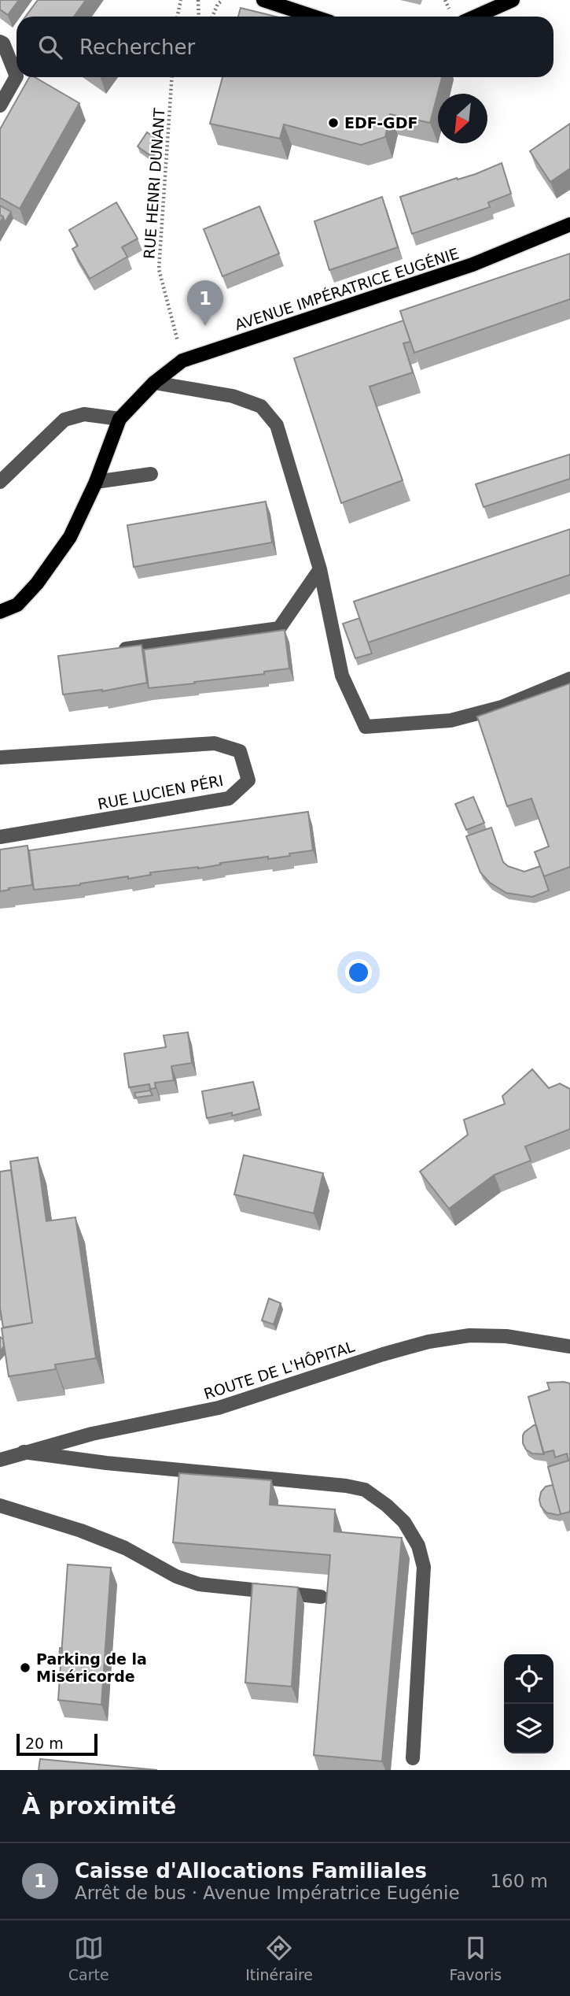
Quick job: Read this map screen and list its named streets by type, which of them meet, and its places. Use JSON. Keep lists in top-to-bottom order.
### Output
{
  "streets": {
    "main road": ["AVENUE IMPÉRATRICE EUGÉNIE"],
    "street": ["RUE LUCIEN PÉRI", "ROUTE DE L'HÔPITAL"],
    "path": ["RUE HENRI DUNANT"]
  },
  "crossings": [
    ["RUE HENRI DUNANT", "AVENUE IMPÉRATRICE EUGÉNIE"]
  ],
  "places": ["EDF-GDF", "Parking de la Miséricorde"],
  "scale_bar": "20 m",
  "north": "bottom left",
  "page": {
    "search": "Rechercher",
    "pins": "1",
    "scale": "20 m",
    "heading": "À proximité",
    "list": [
      {
        "mark": "1",
        "name": "Caisse d'Allocations Familiales",
        "note": "Arrêt de bus · Avenue Impératrice Eugénie",
        "value": "160 m"
      }
    ],
    "nav": ["Carte", "Itinéraire", "Favoris"]
  }
}
